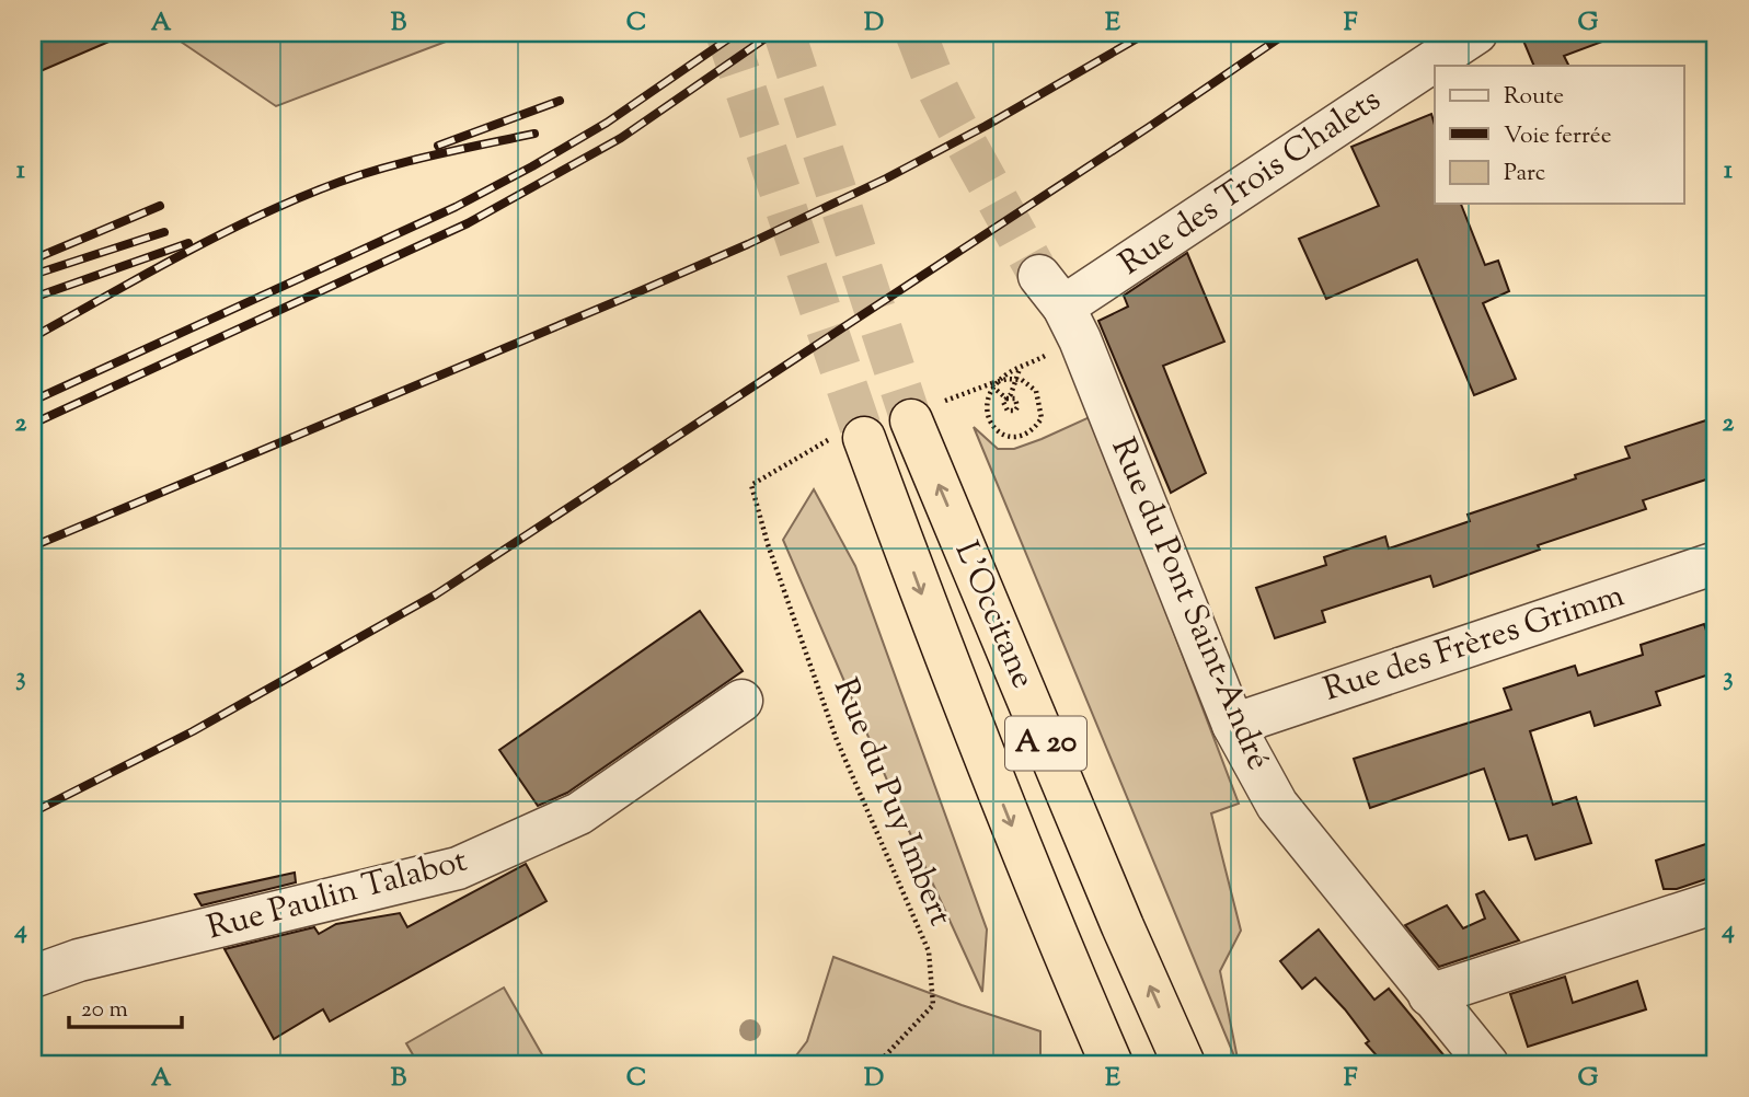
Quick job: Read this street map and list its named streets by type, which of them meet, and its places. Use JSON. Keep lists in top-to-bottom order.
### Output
{
  "streets": {
    "highway": ["L'Occitane", "A 20"],
    "street": [
      "Rue des Trois Chalets",
      "Rue du Pont Saint-André",
      "Rue des Frères Grimm",
      "Rue Paulin Talabot"
    ],
    "path": ["Rue du Puy Imbert"]
  },
  "crossings": [
    ["Rue des Trois Chalets", "Rue du Pont Saint-André"],
    ["Rue du Pont Saint-André", "Rue des Frères Grimm"]
  ],
  "legend": ["Route", "Voie ferrée", "Parc"],
  "scale_bar": "20 m",
  "grid": {
    "columns": [
      "A",
      "B",
      "C",
      "D",
      "E",
      "F",
      "G"
    ],
    "rows": [
      "1",
      "2",
      "3",
      "4"
    ]
  }
}
